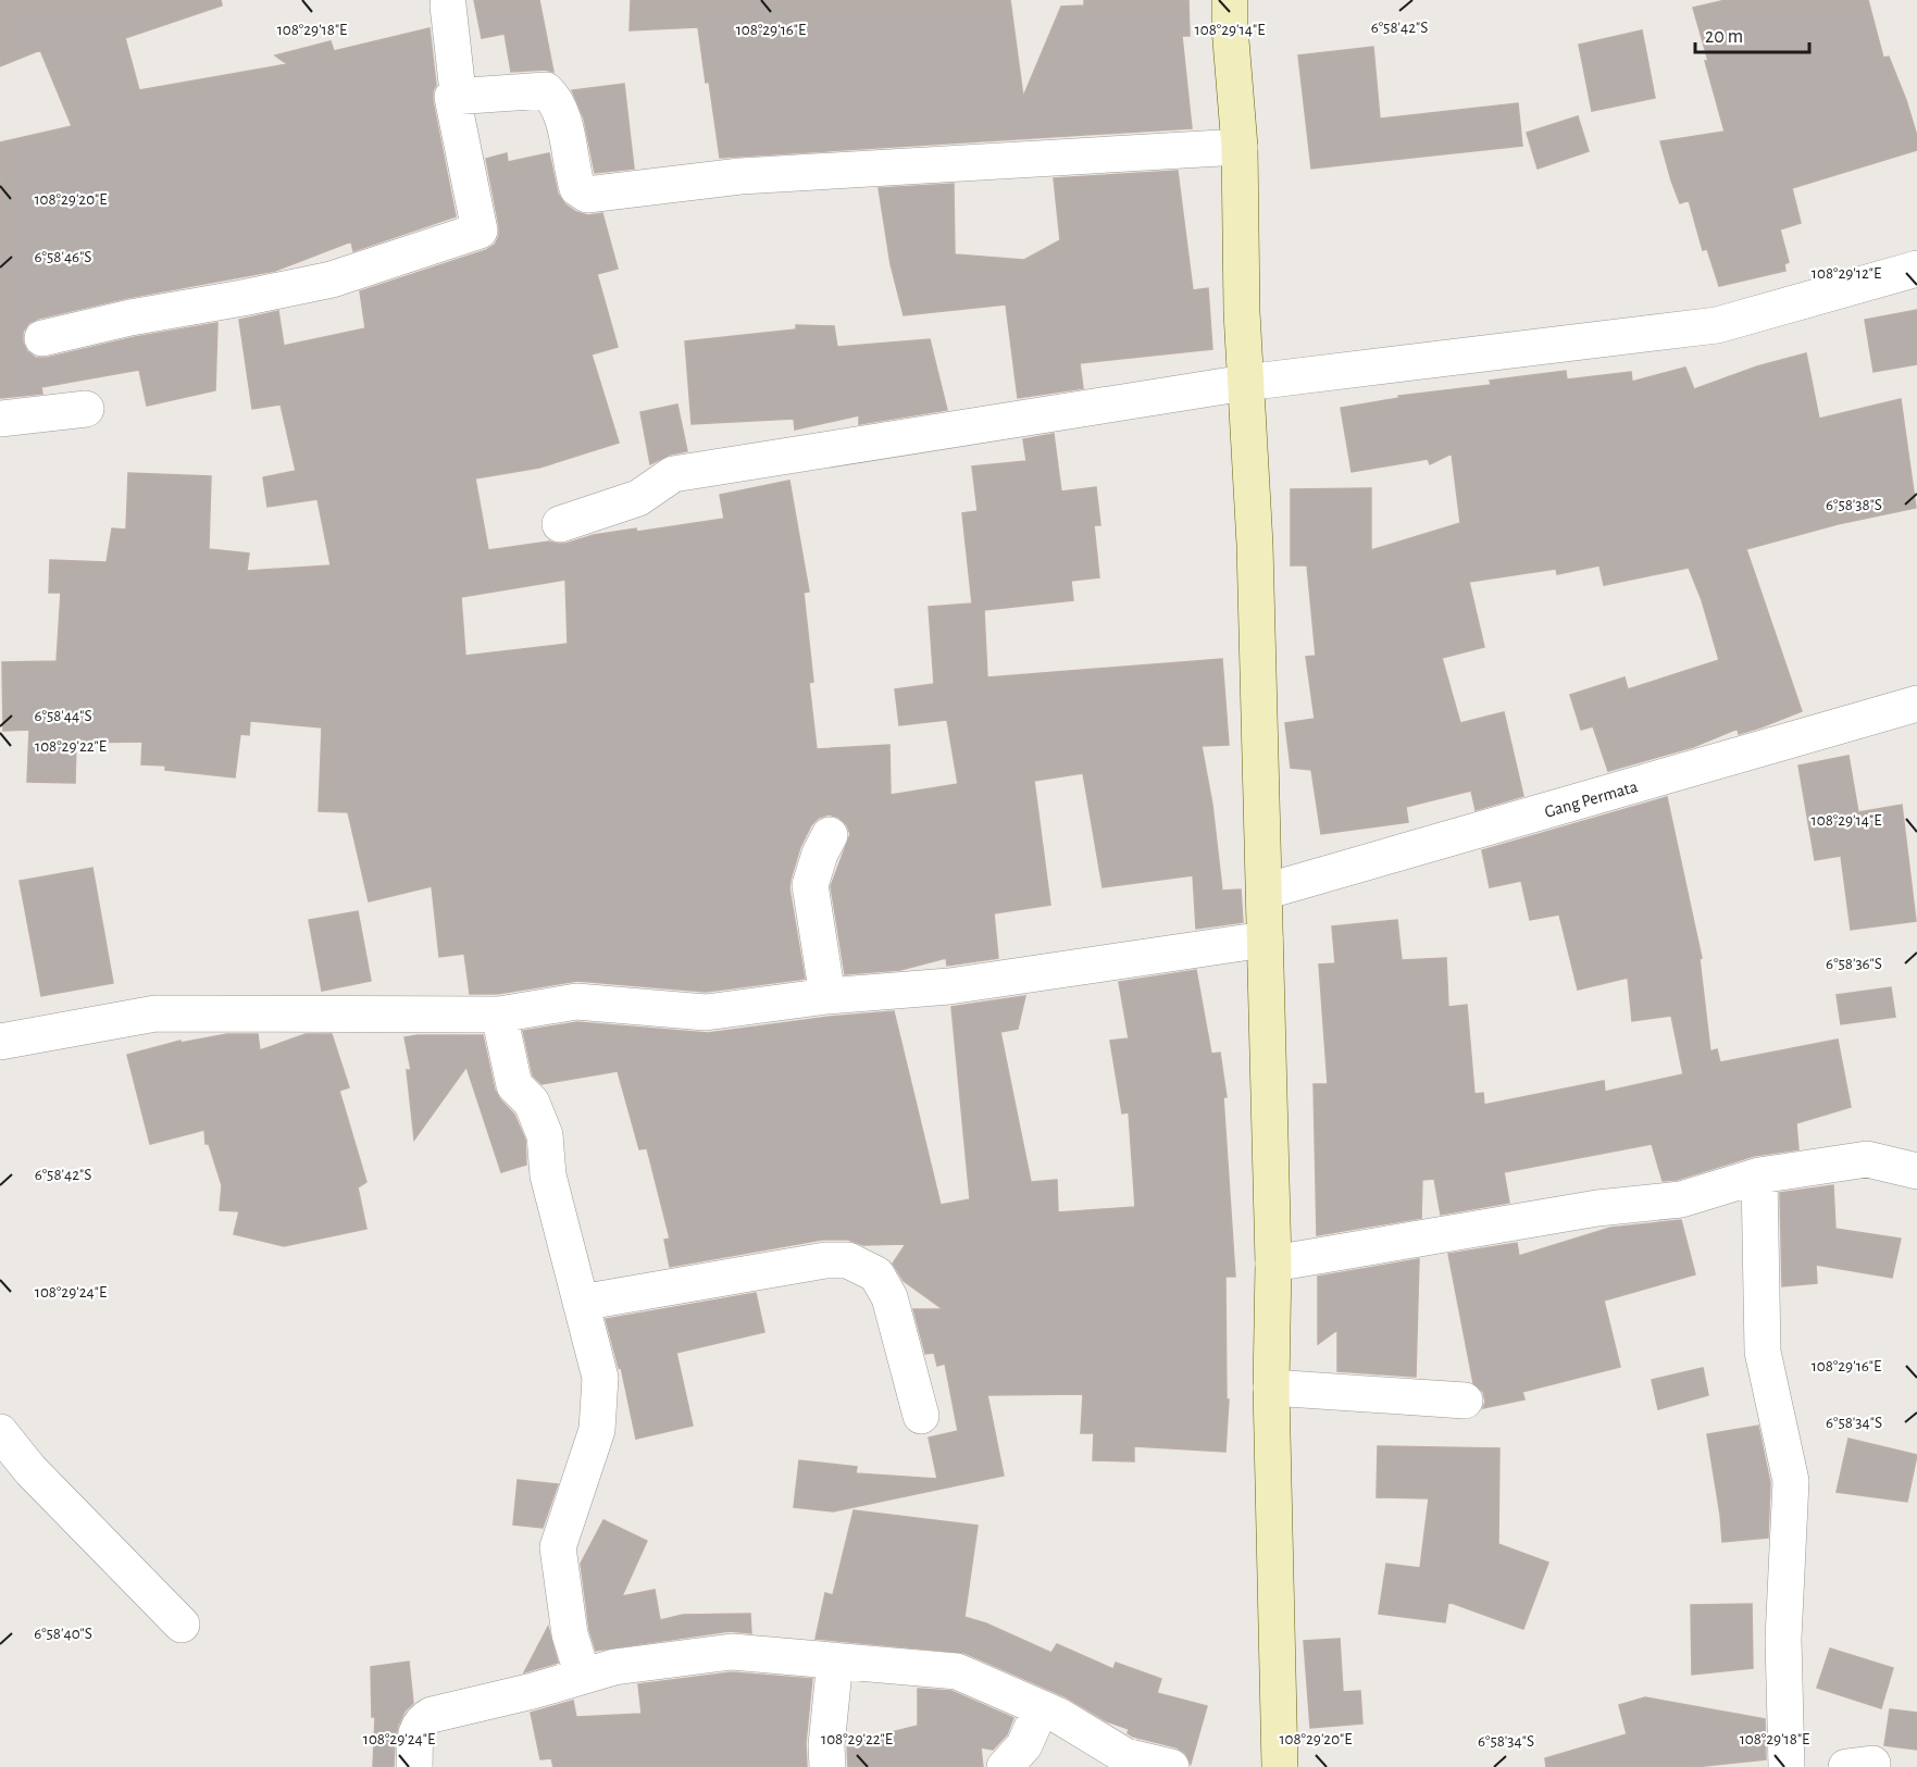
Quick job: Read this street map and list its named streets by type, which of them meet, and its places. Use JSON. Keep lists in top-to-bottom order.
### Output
{
  "streets": {
    "street": ["Gang Permata"]
  },
  "scale_bar": "20 m",
  "coordinates": [
    "6°58'42\"S",
    "108°29'18\"E",
    "108°29'16\"E",
    "108°29'14\"E",
    "108°29'20\"E",
    "6°58'46\"S",
    "108°29'12\"E",
    "6°58'38\"S",
    "6°58'44\"S",
    "108°29'22\"E",
    "6°58'36\"S",
    "108°29'24\"E",
    "6°58'34\"S",
    "6°58'40\"S"
  ]
}
